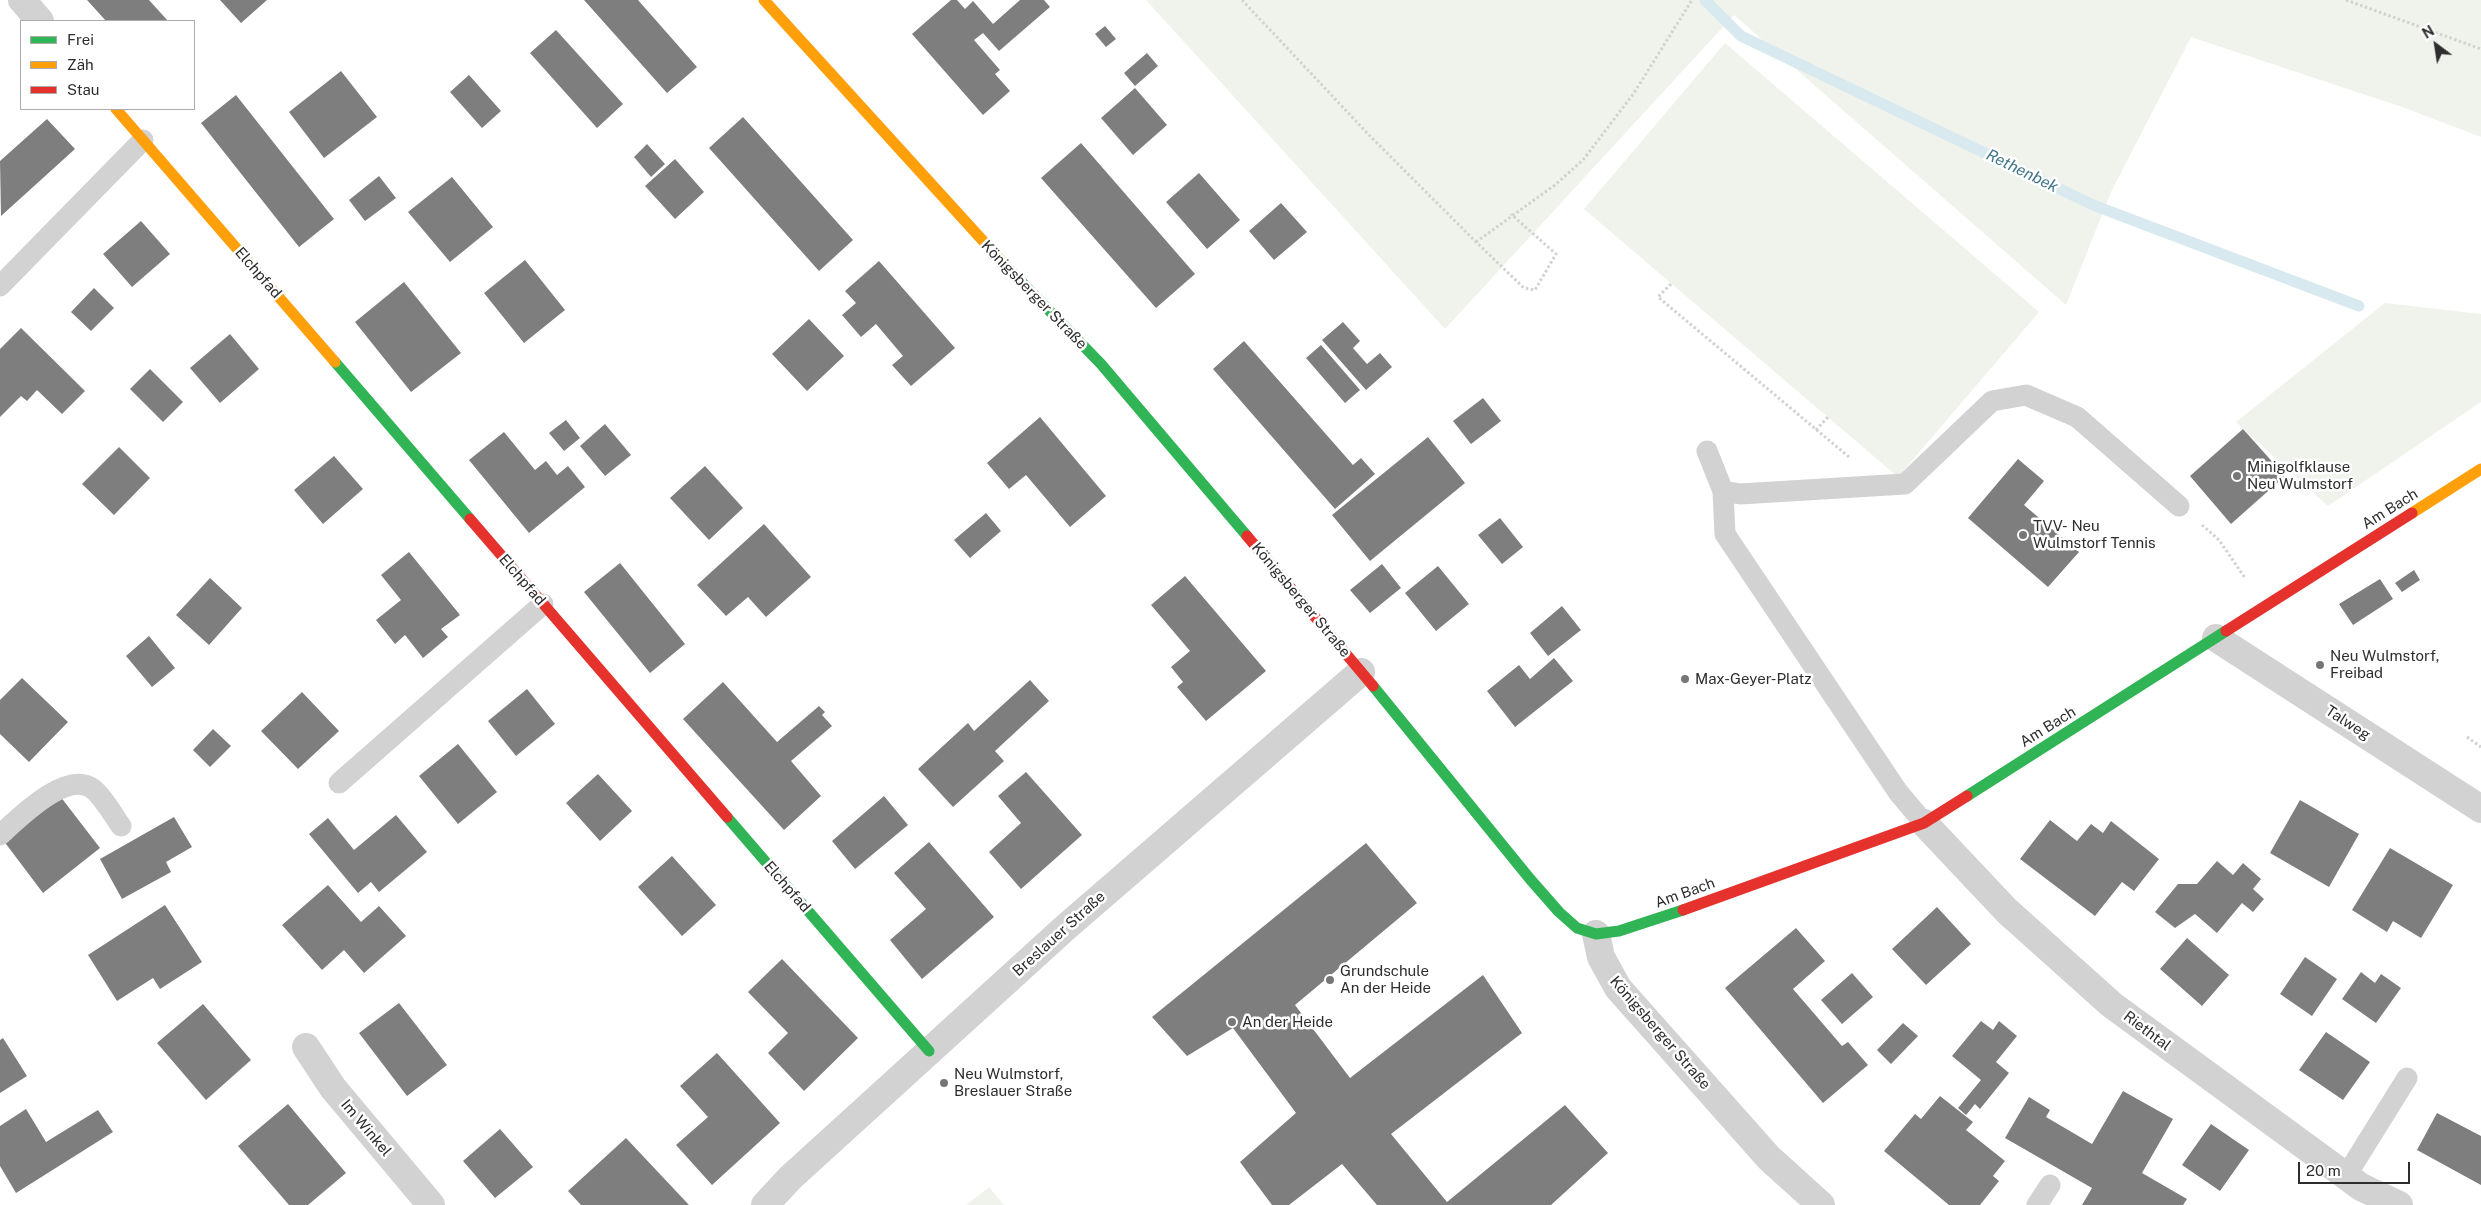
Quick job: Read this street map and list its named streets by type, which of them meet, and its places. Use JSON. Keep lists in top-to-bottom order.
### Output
{
  "streets": {
    "street": [
      "Elchpfad",
      "Königsberger Straße",
      "Am Bach",
      "Talweg",
      "Breslauer Straße",
      "Riethtal",
      "Im Winkel"
    ]
  },
  "crossings": [
    ["Elchpfad", "Breslauer Straße"],
    ["Königsberger Straße", "Am Bach"],
    ["Königsberger Straße", "Breslauer Straße"],
    ["Am Bach", "Talweg"],
    ["Am Bach", "Riethtal"]
  ],
  "water": ["Rethenbek"],
  "places": [
    "Minigolfklause Neu Wulmstorf",
    "TVV- Neu Wulmstorf Tennis",
    "Neu Wulmstorf, Freibad",
    "Max-Geyer-Platz",
    "Grundschule An der Heide",
    "An der Heide",
    "Neu Wulmstorf, Breslauer Straße"
  ],
  "legend": ["Frei", "Zäh", "Stau"],
  "scale_bar": "20 m",
  "north": "top left"
}
